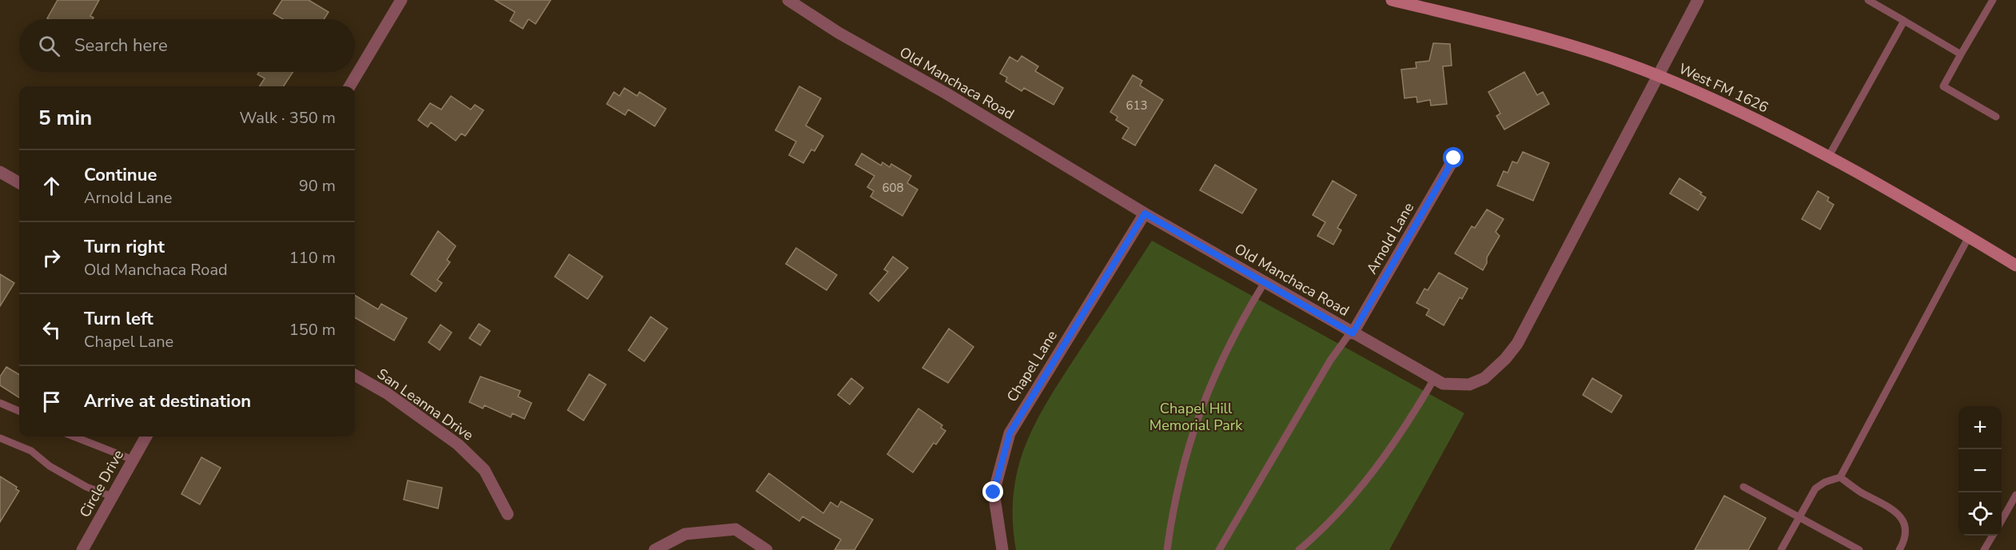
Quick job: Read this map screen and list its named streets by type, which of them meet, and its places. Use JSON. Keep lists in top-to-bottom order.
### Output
{
  "streets": {
    "main road": ["West FM 1626"],
    "street": [
      "Old Manchaca Road",
      "Arnold Lane",
      "Chapel Lane",
      "San Leanna Drive",
      "Circle Drive"
    ]
  },
  "crossings": [
    ["Old Manchaca Road", "West FM 1626"],
    ["Old Manchaca Road", "Arnold Lane"],
    ["Old Manchaca Road", "Chapel Lane"]
  ],
  "parks": ["Chapel Hill Memorial Park"],
  "house_numbers": ["613", "608"],
  "page": {
    "search": "Search here",
    "heading": ["5 min", "Walk · 350 m"],
    "list": [
      ["Continue", "Arnold Lane", "90 m"],
      ["Turn right", "Old Manchaca Road", "110 m"],
      ["Turn left", "Chapel Lane", "150 m"],
      "Arrive at destination"
    ],
    "map_buttons": ["+", "−"]
  }
}
